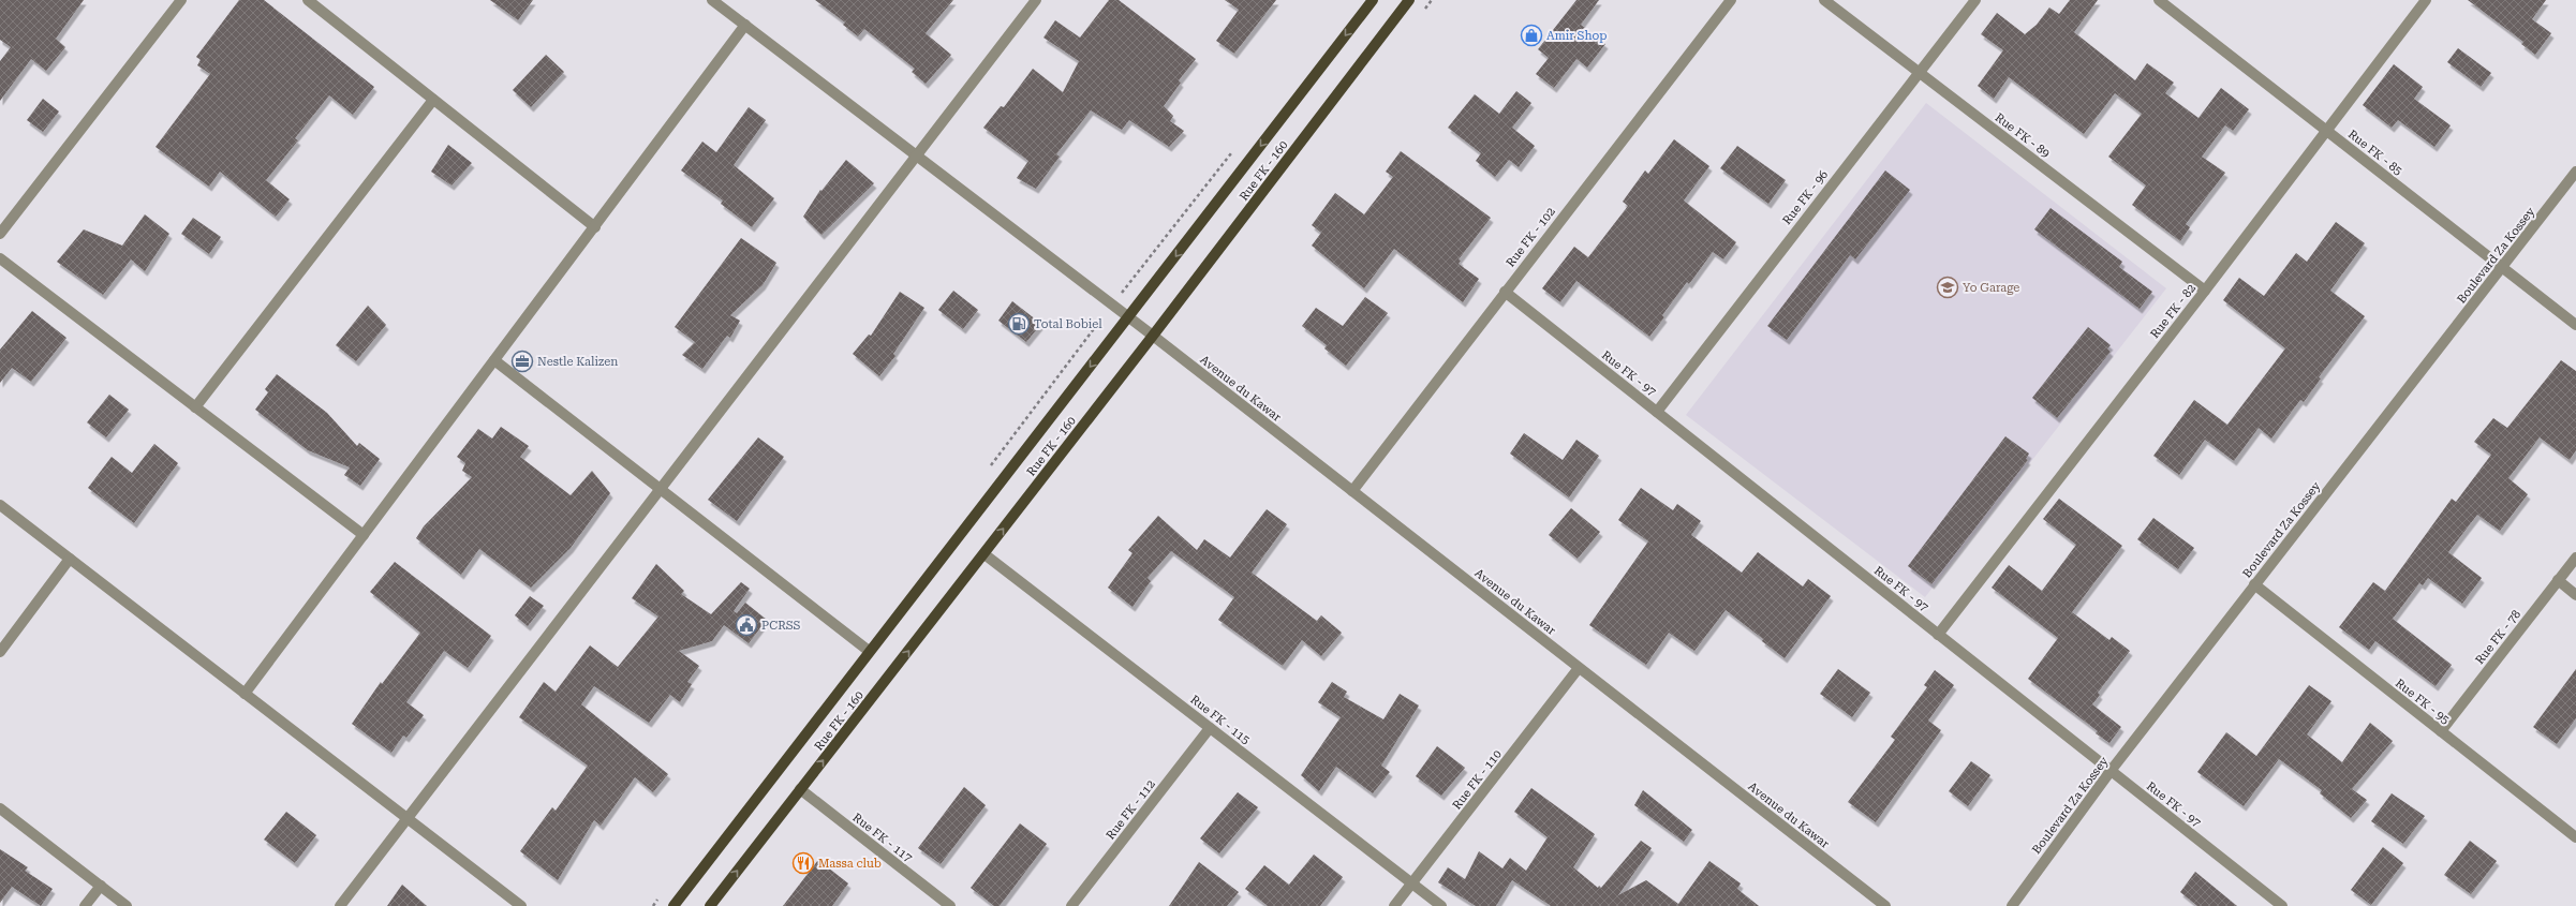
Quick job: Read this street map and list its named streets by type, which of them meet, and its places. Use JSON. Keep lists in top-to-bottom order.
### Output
{
  "streets": {
    "main road": ["Rue FK - 160"],
    "street": [
      "Rue FK - 89",
      "Rue FK - 85",
      "Rue FK - 96",
      "Rue FK - 102",
      "Boulevard Za Kossey",
      "Rue FK - 82",
      "Rue FK - 97",
      "Avenue du Kawar",
      "Rue FK - 78",
      "Rue FK - 95",
      "Rue FK - 115",
      "Rue FK - 110",
      "Rue FK - 112",
      "Rue FK - 117"
    ]
  },
  "crossings": [
    ["Rue FK - 89", "Rue FK - 96"],
    ["Rue FK - 89", "Rue FK - 82"],
    ["Rue FK - 85", "Boulevard Za Kossey"],
    ["Rue FK - 85", "Rue FK - 82"],
    ["Rue FK - 160", "Avenue du Kawar"],
    ["Rue FK - 160", "Rue FK - 115"],
    ["Rue FK - 160", "Rue FK - 117"],
    ["Rue FK - 96", "Rue FK - 97"],
    ["Rue FK - 102", "Rue FK - 97"],
    ["Rue FK - 102", "Avenue du Kawar"],
    ["Boulevard Za Kossey", "Rue FK - 97"],
    ["Boulevard Za Kossey", "Rue FK - 95"],
    ["Rue FK - 82", "Rue FK - 97"],
    ["Avenue du Kawar", "Rue FK - 110"],
    ["Rue FK - 78", "Rue FK - 95"],
    ["Rue FK - 115", "Rue FK - 110"],
    ["Rue FK - 115", "Rue FK - 112"]
  ],
  "places": {
    "shop": ["Amir Shop"],
    "school or university": ["Yo Garage"],
    "fuel station": ["Total Bobiel"],
    "office": ["Nestle Kalizen"],
    "public building": ["PCRSS"],
    "restaurant": ["Massa club"]
  }
}
